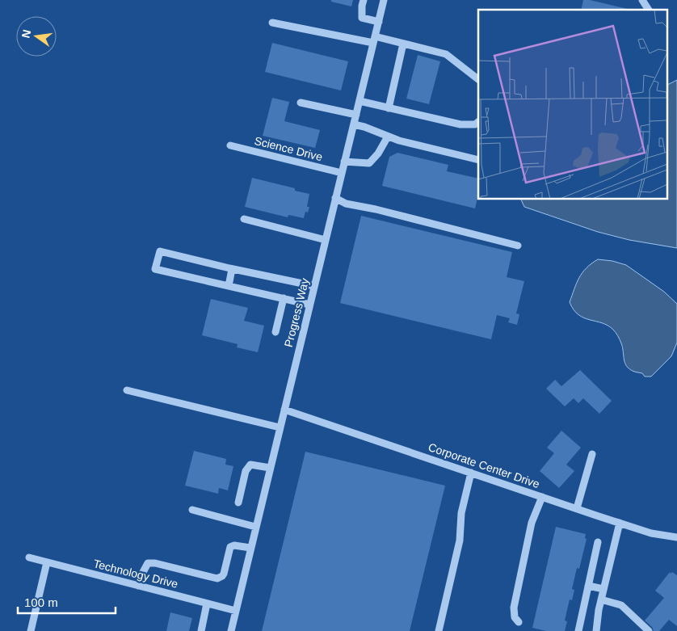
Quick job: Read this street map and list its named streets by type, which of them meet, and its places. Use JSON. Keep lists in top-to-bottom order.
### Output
{
  "streets": {
    "street": [
      "Science Drive",
      "Progress Way",
      "Corporate Center Drive",
      "Technology Drive"
    ]
  },
  "crossings": [
    ["Science Drive", "Progress Way"],
    ["Progress Way", "Corporate Center Drive"],
    ["Progress Way", "Technology Drive"]
  ],
  "scale_bar": "100 m",
  "north": "left"
}
